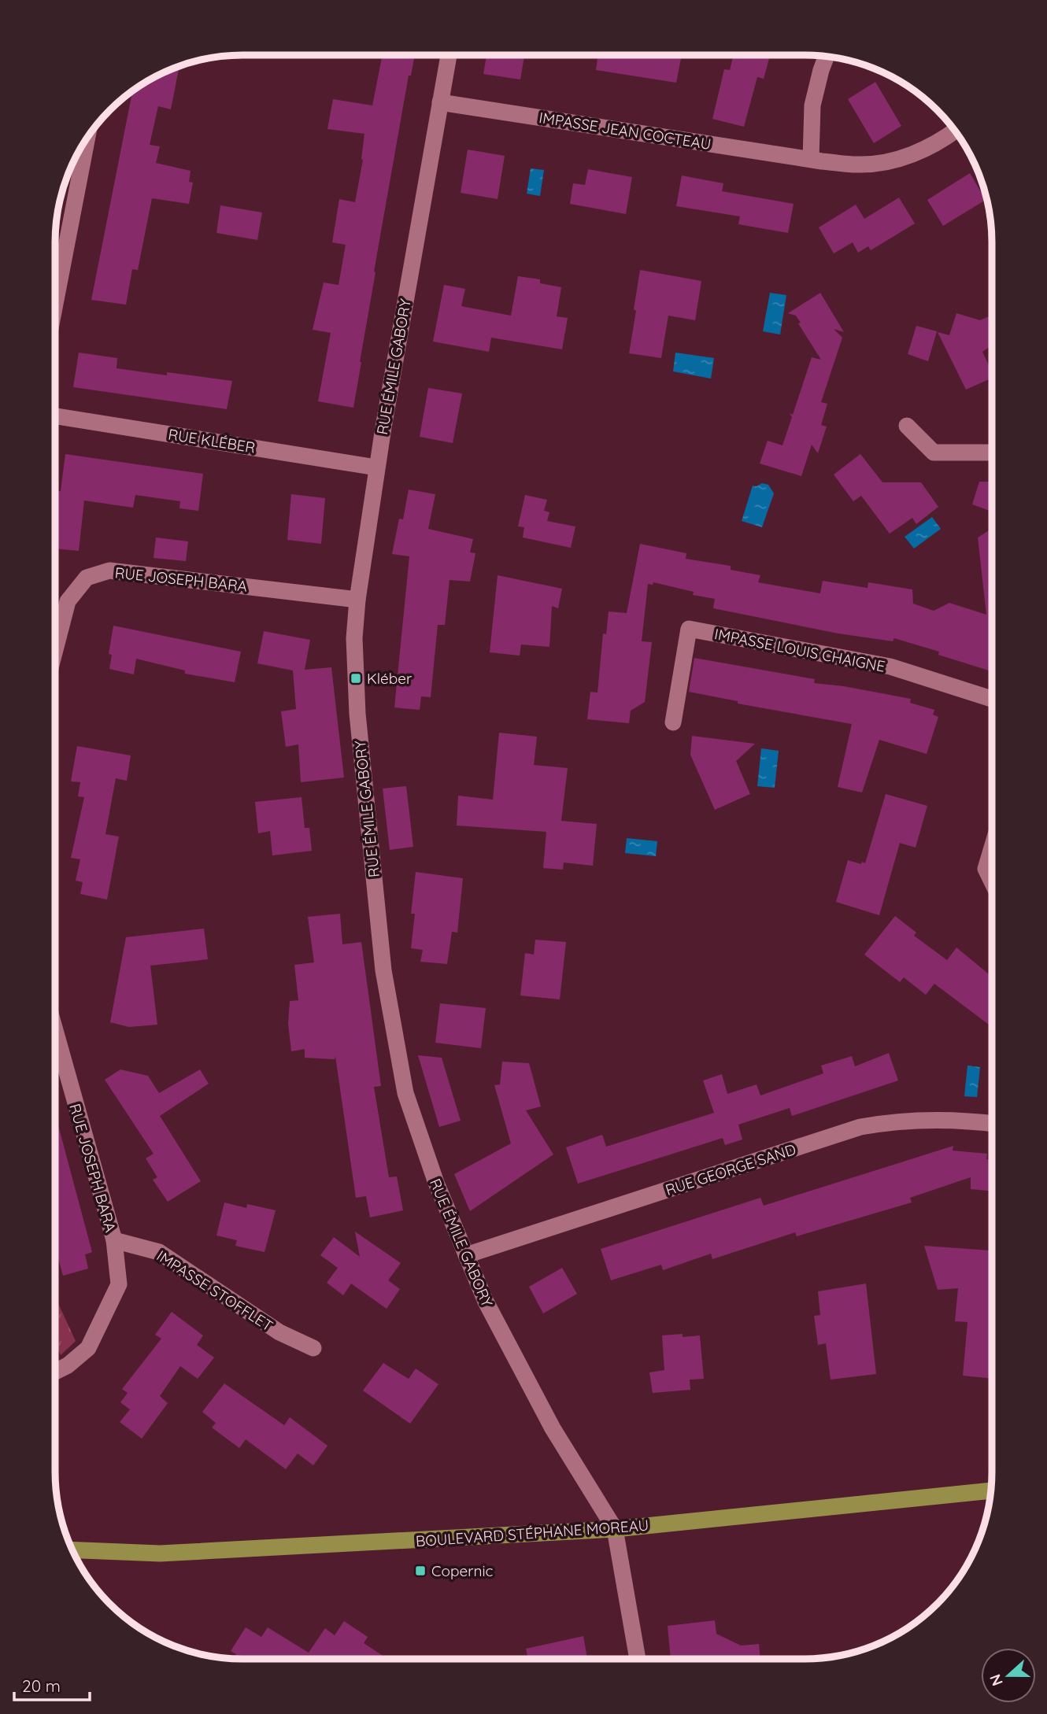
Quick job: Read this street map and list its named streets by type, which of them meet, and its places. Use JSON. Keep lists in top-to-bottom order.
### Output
{
  "streets": {
    "main road": ["BOULEVARD STÉPHANE MOREAU"],
    "street": [
      "IMPASSE JEAN COCTEAU",
      "RUE ÉMILE GABORY",
      "RUE KLÉBER",
      "RUE JOSEPH BARA",
      "IMPASSE LOUIS CHAIGNE",
      "RUE GEORGE SAND",
      "IMPASSE STOFFLET"
    ]
  },
  "crossings": [
    ["IMPASSE JEAN COCTEAU", "RUE ÉMILE GABORY"],
    ["RUE ÉMILE GABORY", "RUE KLÉBER"],
    ["RUE ÉMILE GABORY", "RUE JOSEPH BARA"],
    ["RUE ÉMILE GABORY", "RUE GEORGE SAND"],
    ["RUE ÉMILE GABORY", "BOULEVARD STÉPHANE MOREAU"],
    ["RUE JOSEPH BARA", "IMPASSE STOFFLET"]
  ],
  "places": {
    "transit": ["Kléber", "Copernic"]
  },
  "scale_bar": "20 m",
  "north": "left"
}
